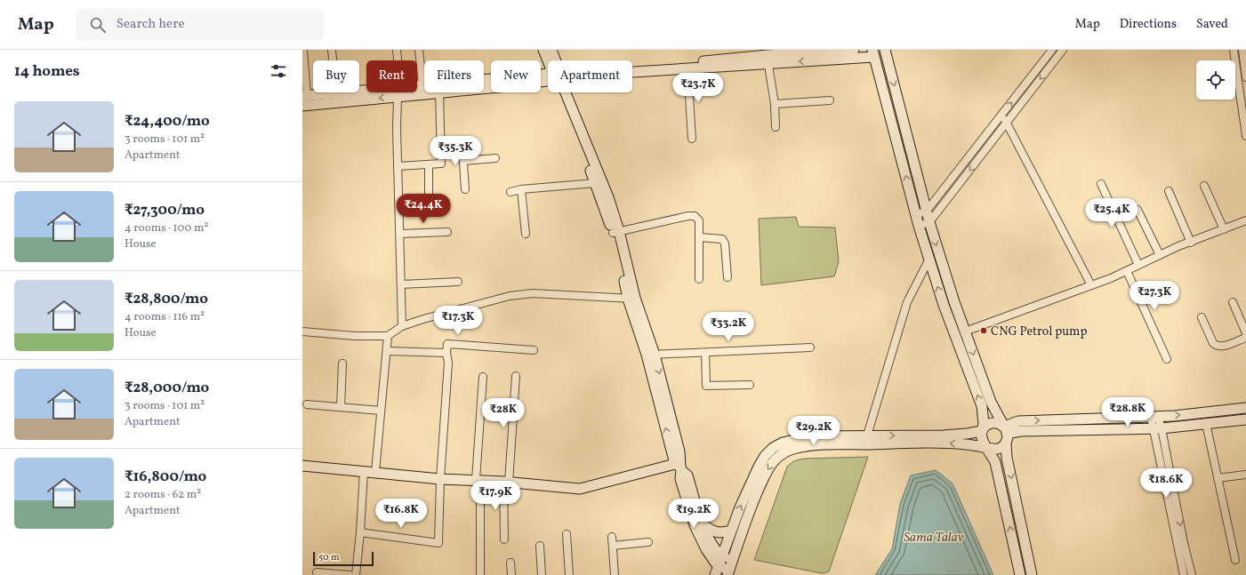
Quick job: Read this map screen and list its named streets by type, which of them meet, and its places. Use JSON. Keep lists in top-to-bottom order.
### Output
{
  "water": ["Sama Talav"],
  "places": ["CNG Petrol pump"],
  "scale_bar": "50 m",
  "page": {
    "header": "Map",
    "search": "Search here",
    "nav": ["Map", "Directions", "Saved"],
    "heading": "14 homes",
    "chip": [
      "Buy",
      "Rent",
      "Filters",
      "New",
      "Apartment"
    ],
    "price": [
      "₹23.7K",
      "₹35.3K",
      "₹24.4K",
      "₹25.4K",
      "₹27.3K",
      "₹17.3K",
      "₹33.2K",
      "₹28.8K",
      "₹28K",
      "₹29.2K",
      "₹18.6K",
      "₹17.9K",
      "₹16.8K",
      "₹19.2K"
    ],
    "list": [
      {
        "name": "₹24,400/mo",
        "note": "3 rooms · 101 m² · Apartment"
      },
      {
        "name": "₹27,300/mo",
        "note": "4 rooms · 100 m² · House"
      },
      {
        "name": "₹28,800/mo",
        "note": "4 rooms · 116 m² · House"
      },
      {
        "name": "₹28,000/mo",
        "note": "3 rooms · 101 m² · Apartment"
      },
      {
        "name": "₹16,800/mo",
        "note": "2 rooms · 62 m² · Apartment"
      }
    ],
    "scale": "50 m"
  }
}
